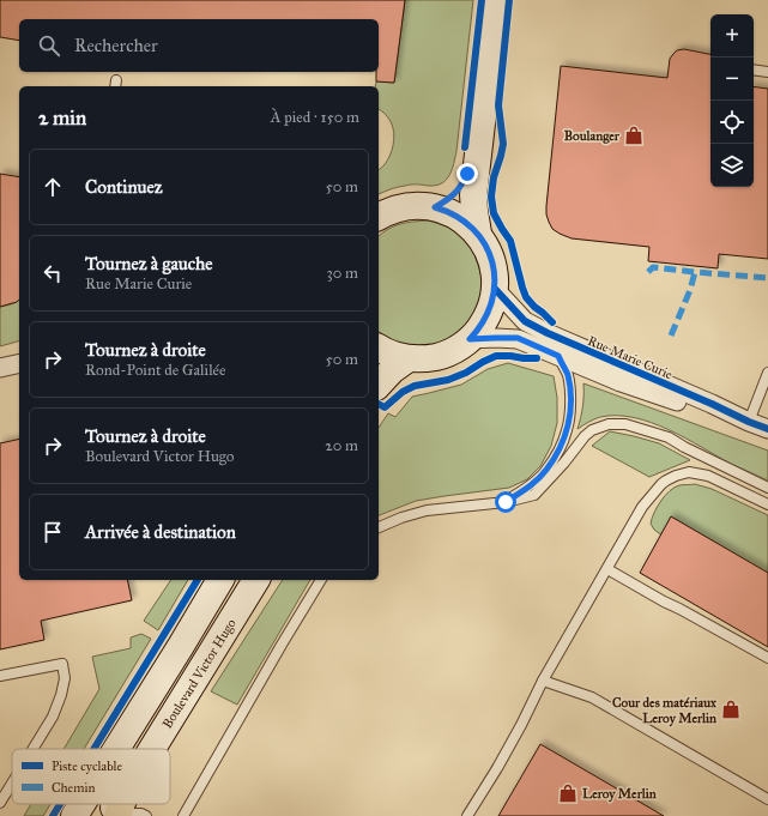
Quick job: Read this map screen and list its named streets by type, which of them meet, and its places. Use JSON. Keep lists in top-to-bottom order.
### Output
{
  "streets": {
    "main road": ["Boulevard Victor Hugo"],
    "street": ["Rue Marie Curie"]
  },
  "places": {
    "shop": ["Boulanger", "Cour des matériaux Leroy Merlin", "Leroy Merlin"]
  },
  "legend": ["Piste cyclable", "Chemin"],
  "page": {
    "map_buttons": ["+", "−"],
    "search": "Rechercher",
    "heading": ["2 min", "À pied · 150 m"],
    "list": [
      ["Continuez", "50 m"],
      ["Tournez à gauche", "Rue Marie Curie", "30 m"],
      ["Tournez à droite", "Rond-Point de Galilée", "50 m"],
      ["Tournez à droite", "Boulevard Victor Hugo", "20 m"],
      "Arrivée à destination"
    ]
  }
}
